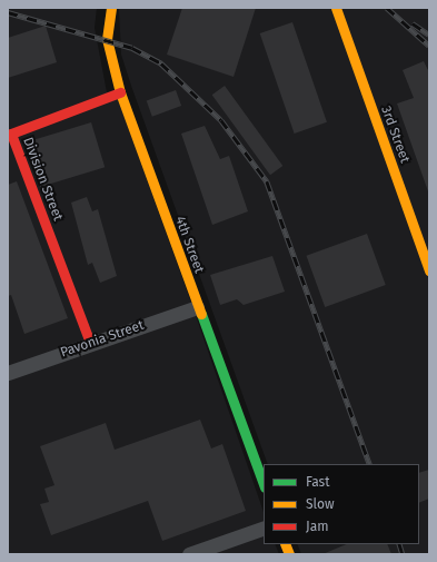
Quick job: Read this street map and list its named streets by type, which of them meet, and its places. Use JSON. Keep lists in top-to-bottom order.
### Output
{
  "streets": {
    "street": [
      "3rd Street",
      "Division Street",
      "4th Street",
      "Pavonia Street"
    ]
  },
  "crossings": [
    ["Division Street", "4th Street"],
    ["Division Street", "Pavonia Street"],
    ["4th Street", "Pavonia Street"]
  ],
  "legend": ["Fast", "Slow", "Jam"]
}
